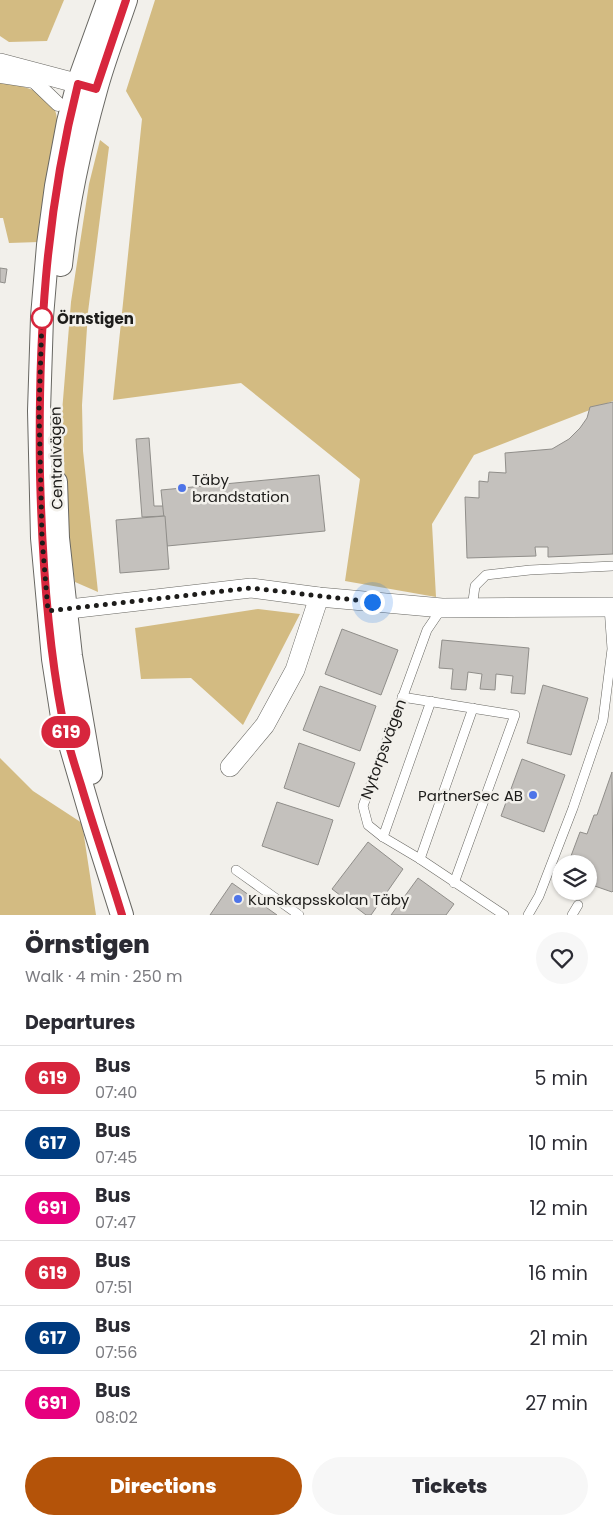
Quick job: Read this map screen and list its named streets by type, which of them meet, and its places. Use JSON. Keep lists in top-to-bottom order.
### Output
{
  "streets": {
    "street": ["Centralvägen"],
    "lane": ["Nytorpsvägen"]
  },
  "places": [
    "Örnstigen",
    "Täby brandstation",
    "PartnerSec AB",
    "Kunskapsskolan Täby"
  ],
  "lines": ["bus line 619"],
  "page": {
    "on_map": "619",
    "heading": [
      ["Örnstigen", "Walk · 4 min · 250 m"],
      "Departures"
    ],
    "list": [
      {
        "mark": "619",
        "name": "Bus",
        "note": "07:40",
        "value": "5 min"
      },
      {
        "mark": "617",
        "name": "Bus",
        "note": "07:45",
        "value": "10 min"
      },
      {
        "mark": "691",
        "name": "Bus",
        "note": "07:47",
        "value": "12 min"
      },
      {
        "mark": "619",
        "name": "Bus",
        "note": "07:51",
        "value": "16 min"
      },
      {
        "mark": "617",
        "name": "Bus",
        "note": "07:56",
        "value": "21 min"
      },
      {
        "mark": "691",
        "name": "Bus",
        "note": "08:02",
        "value": "27 min"
      }
    ],
    "buttons": ["Directions", "Tickets"]
  }
}
